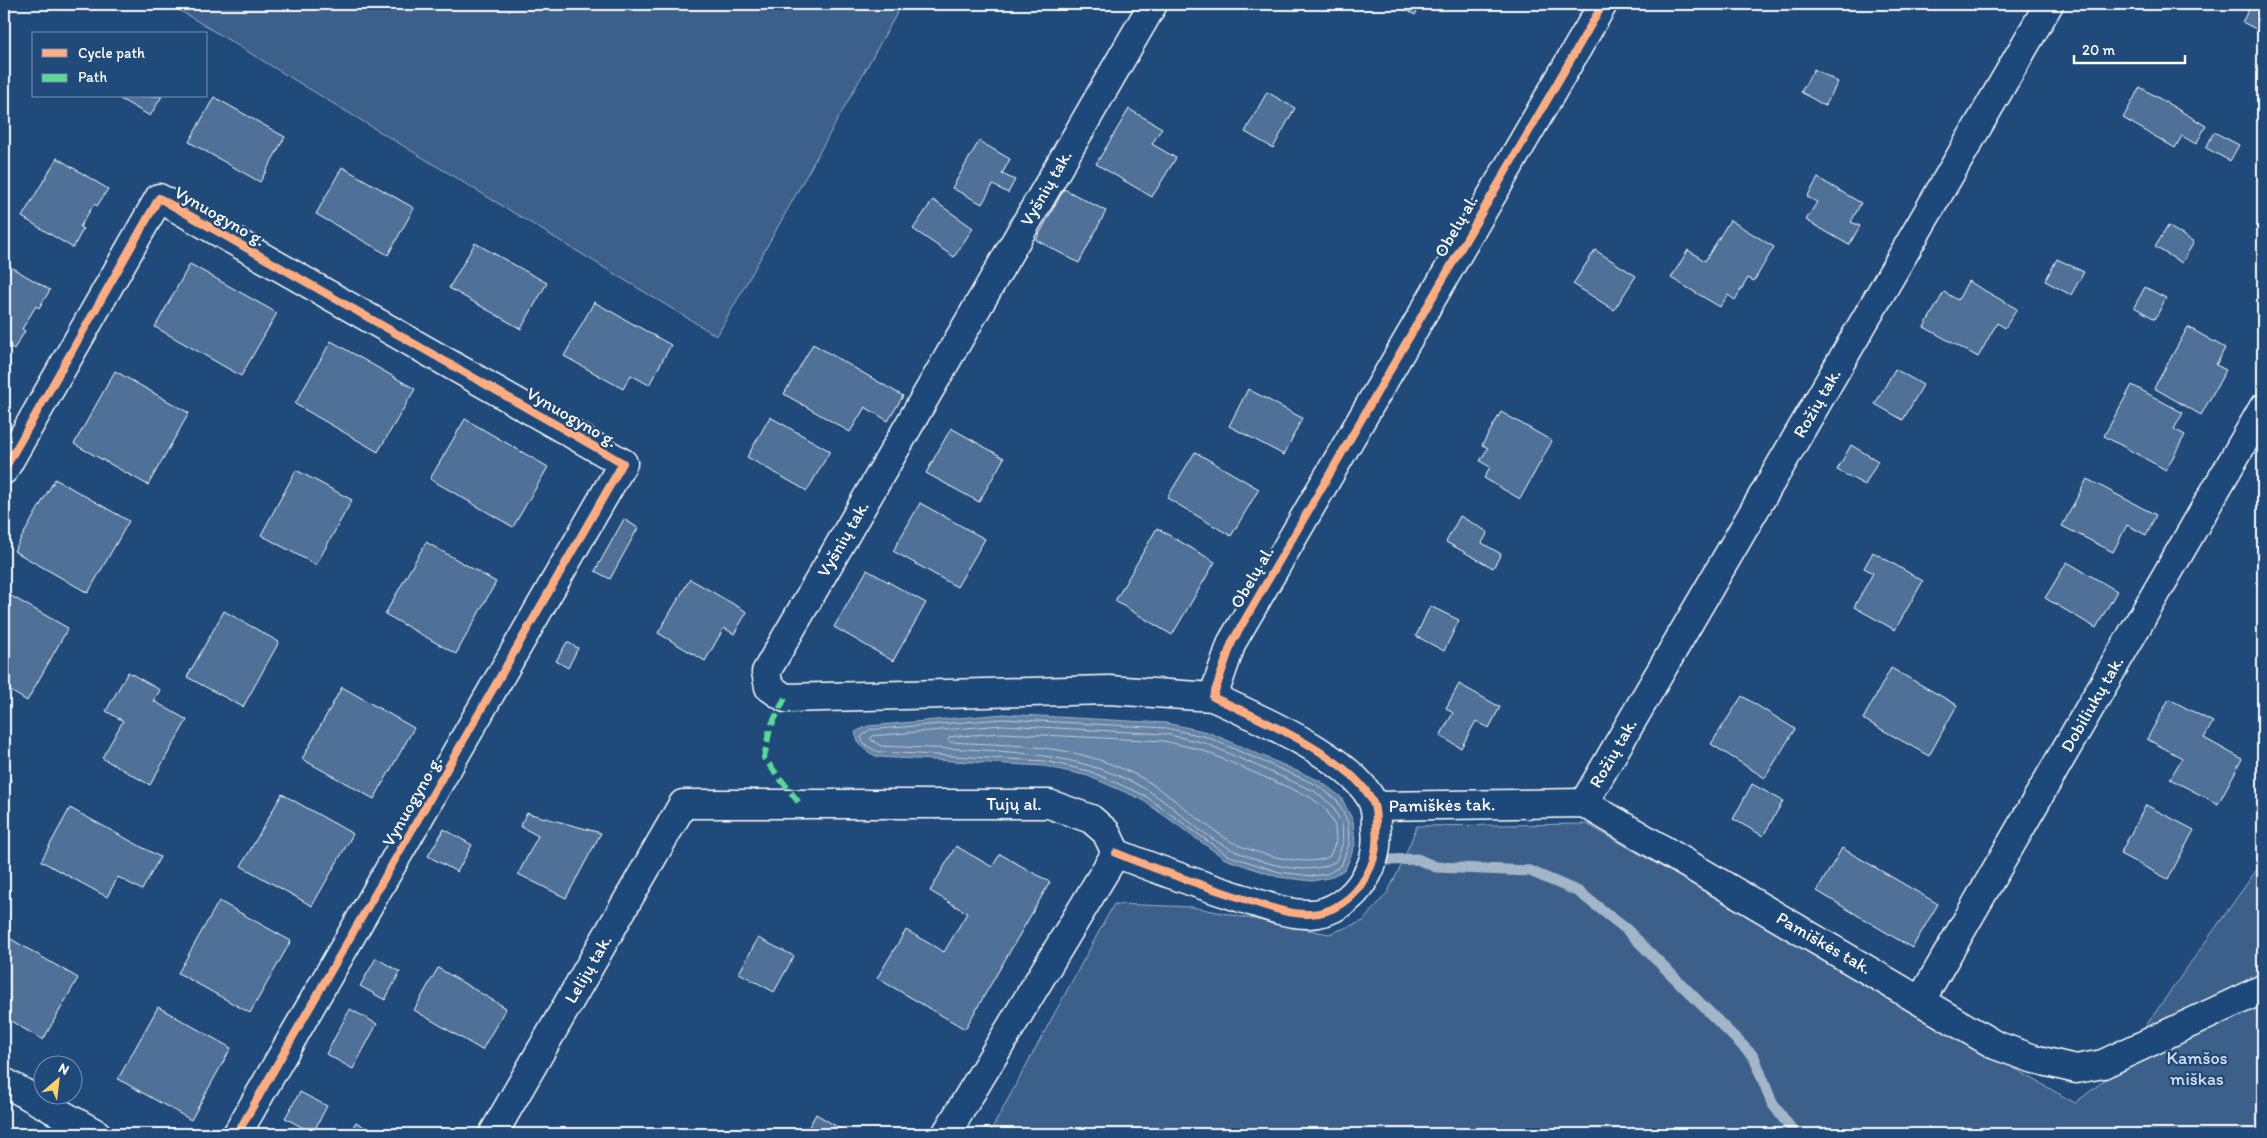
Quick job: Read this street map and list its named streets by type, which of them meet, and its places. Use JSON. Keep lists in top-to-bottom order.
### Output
{
  "streets": {
    "street": [
      "Vyšnių tak.",
      "Vynuogyno g.",
      "Obelų al.",
      "Rožių tak.",
      "Dobiliukų tak.",
      "Tujų al.",
      "Pamiškės tak.",
      "Lelijų tak."
    ]
  },
  "crossings": [
    ["Vyšnių tak.", "Obelų al."],
    ["Rožių tak.", "Pamiškės tak."],
    ["Dobiliukų tak.", "Pamiškės tak."],
    ["Tujų al.", "Lelijų tak."]
  ],
  "parks": ["Kamšos miškas"],
  "legend": ["Cycle path", "Path"],
  "scale_bar": "20 m",
  "north": "top right"
}
